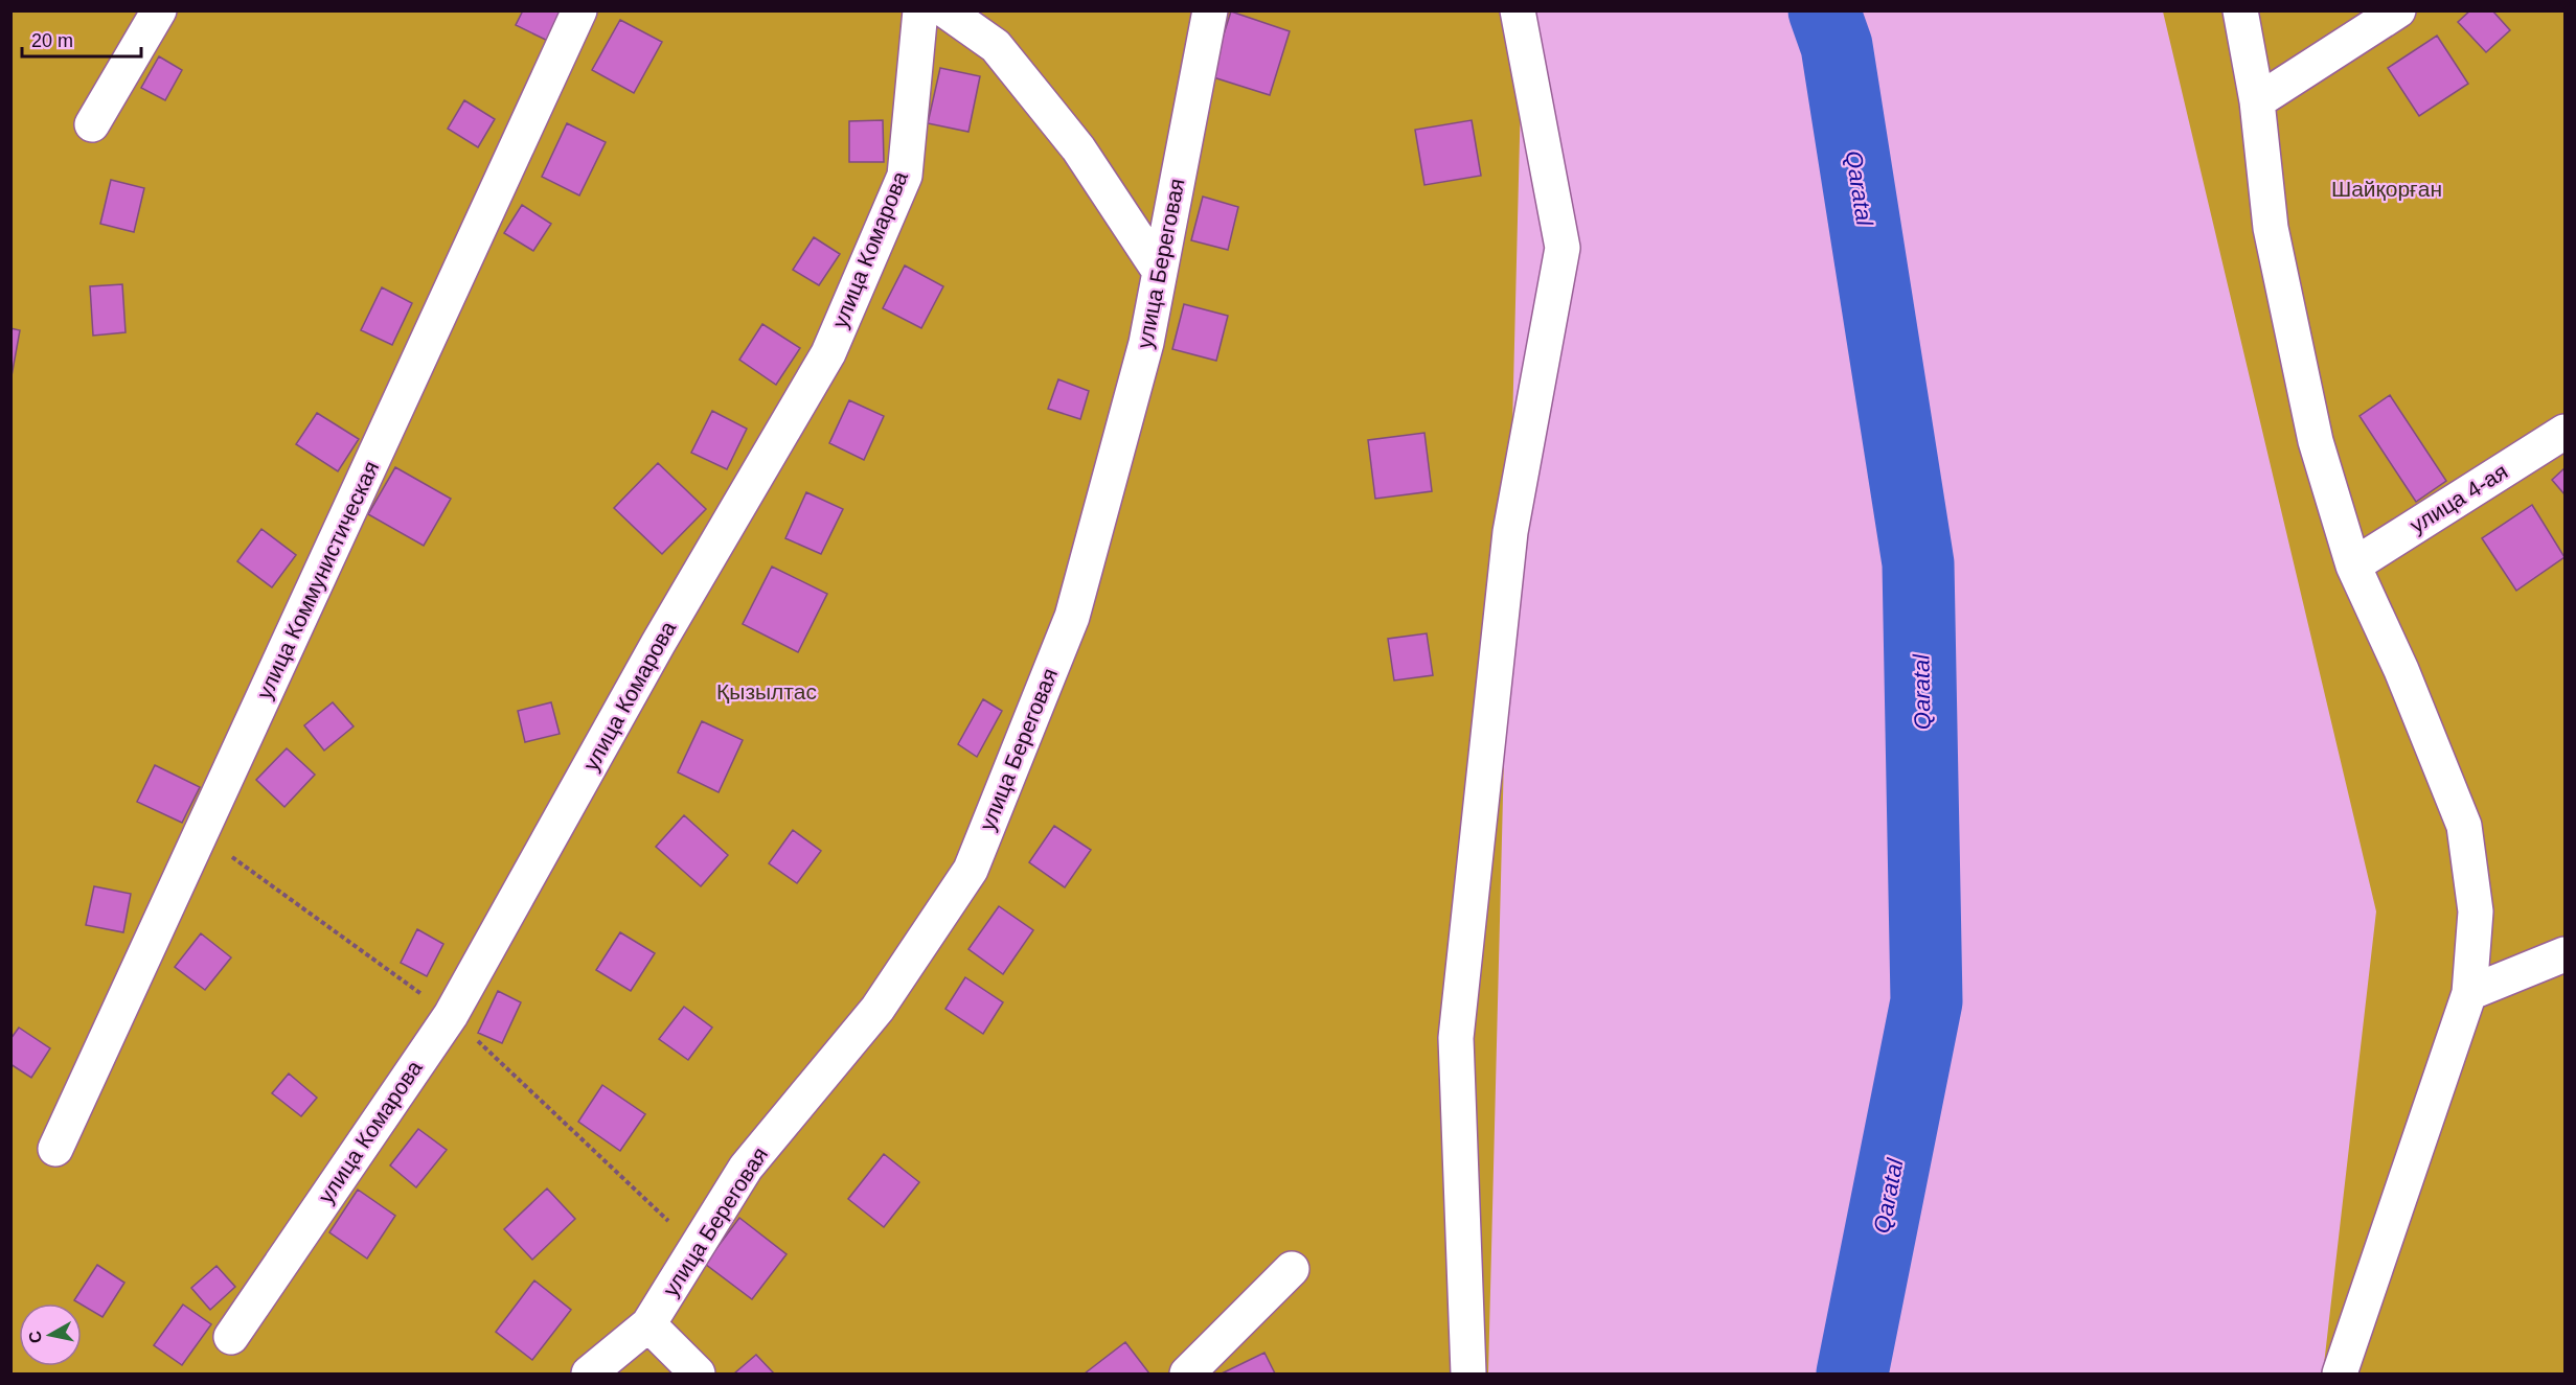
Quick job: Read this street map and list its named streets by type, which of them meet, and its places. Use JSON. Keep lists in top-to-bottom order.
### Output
{
  "streets": {
    "street": [
      "улица Комарова",
      "улица Береговая",
      "улица 4-ая",
      "улица Коммунистическая"
    ]
  },
  "water": ["Qaratal"],
  "parks": ["Шайқорған", "Қызылтас"],
  "scale_bar": "20 m",
  "north": "left"
}
